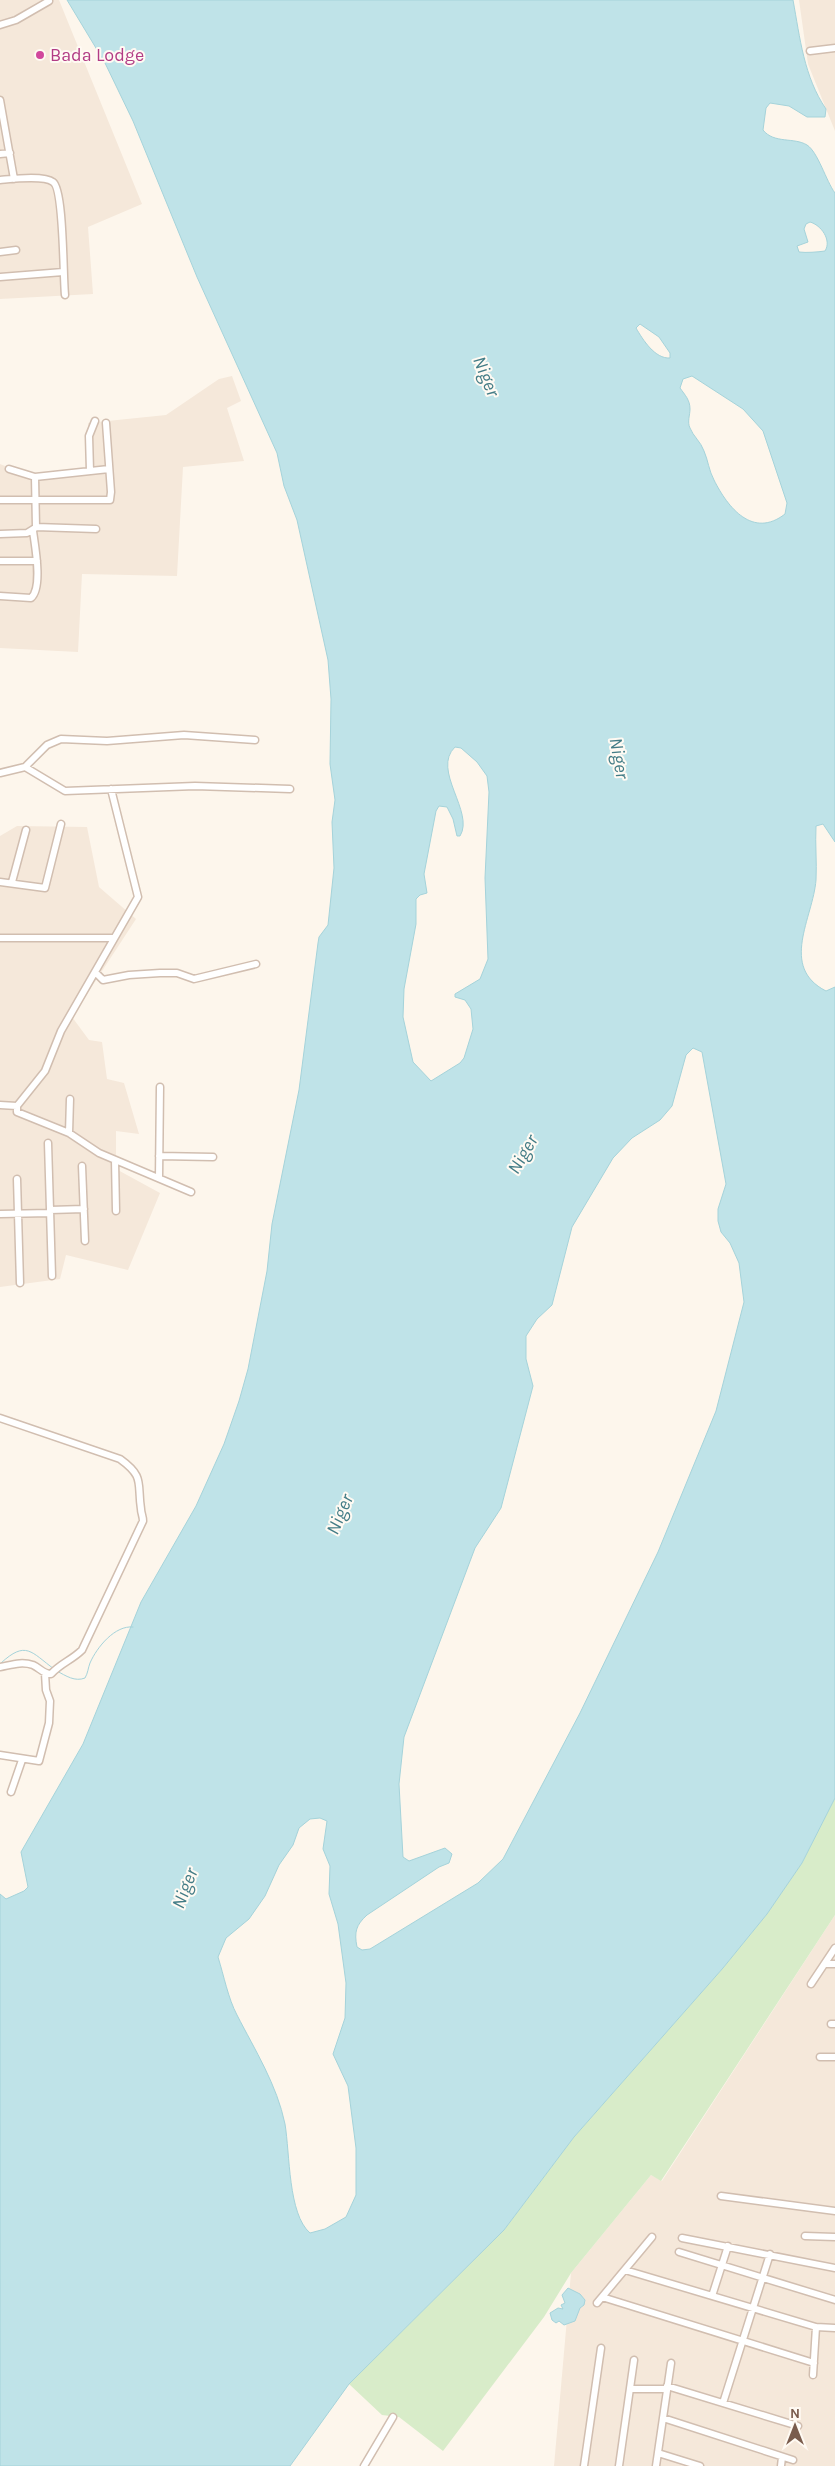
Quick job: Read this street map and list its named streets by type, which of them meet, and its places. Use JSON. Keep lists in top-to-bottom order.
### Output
{
  "water": ["Niger"],
  "places": ["Bada Lodge"],
  "north": "top"
}
